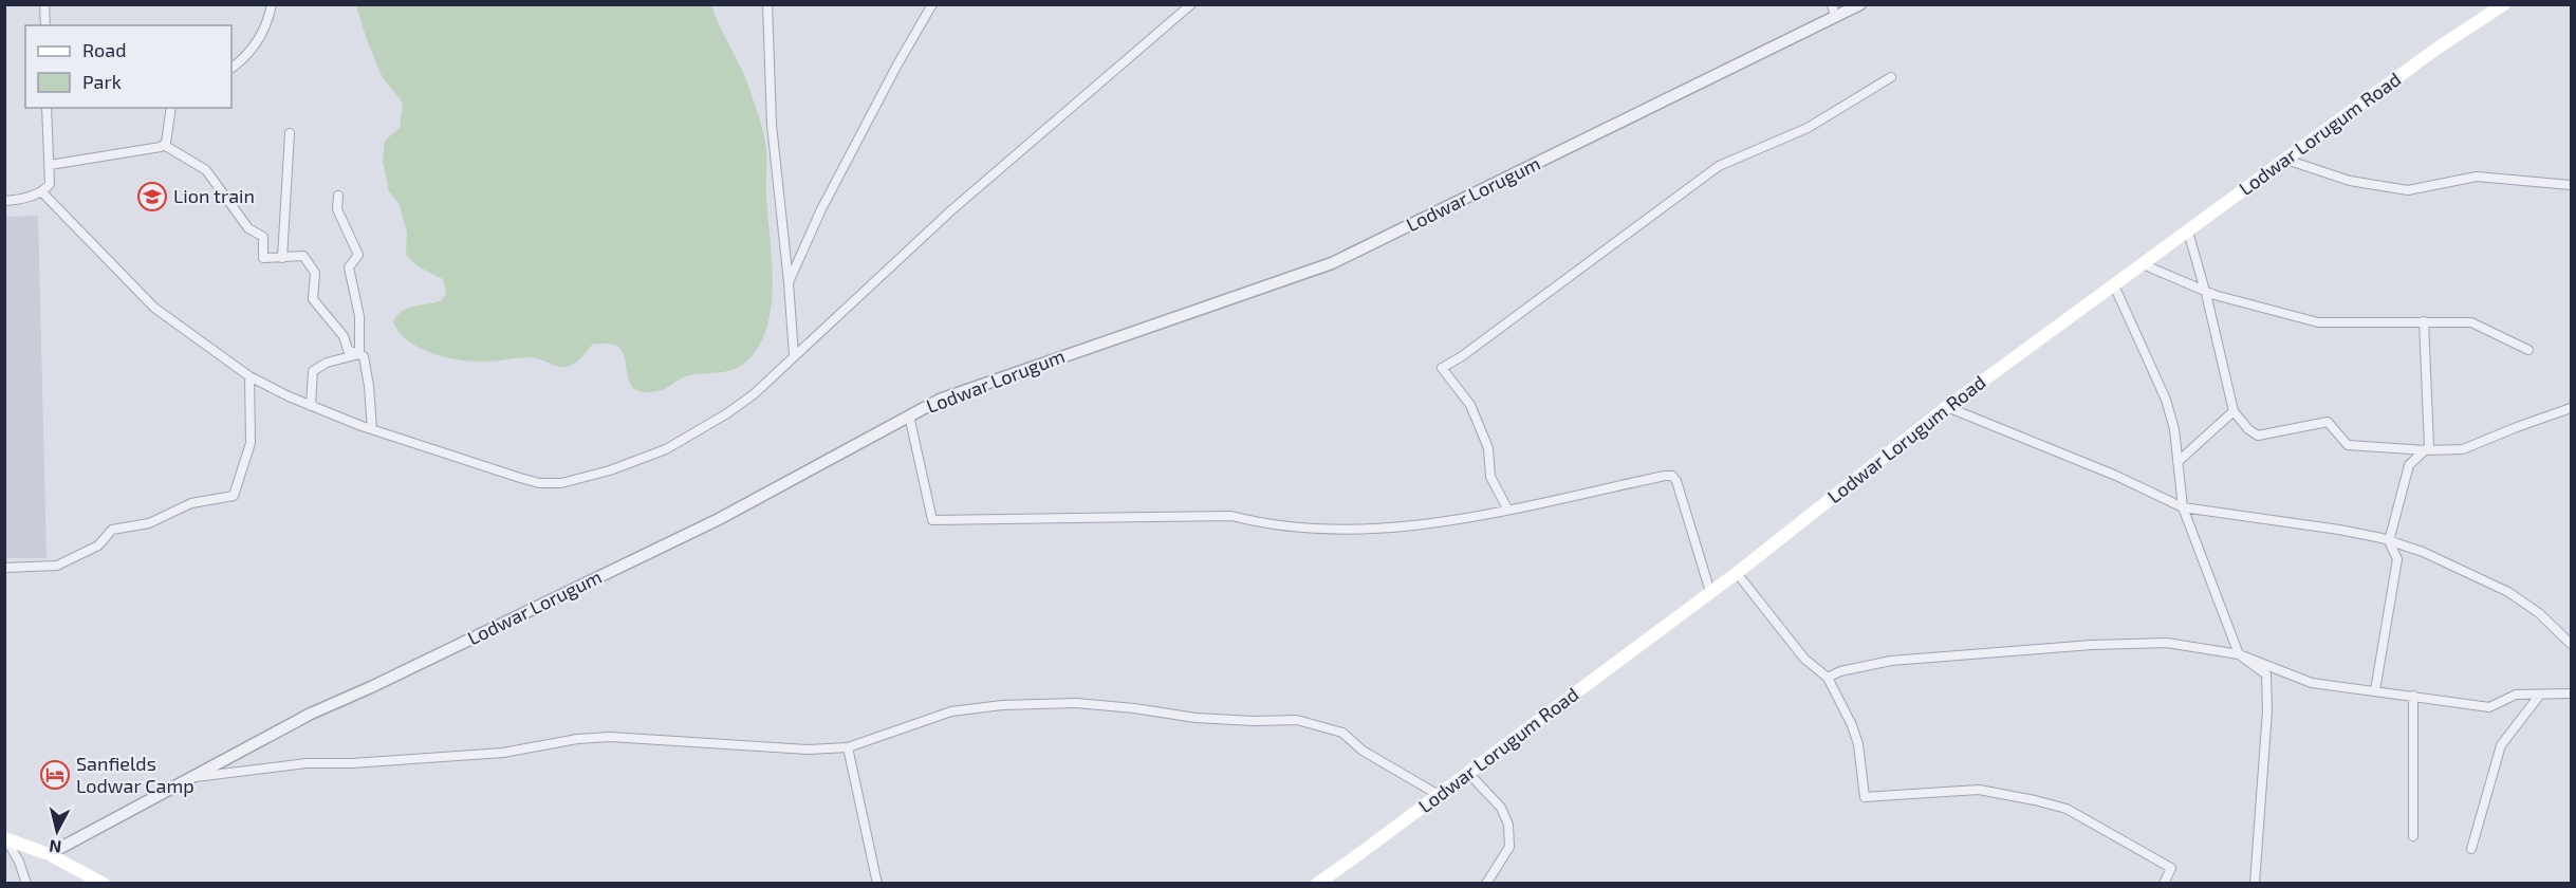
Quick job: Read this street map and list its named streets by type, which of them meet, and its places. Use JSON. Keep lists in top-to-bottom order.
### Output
{
  "streets": {
    "main road": ["Lodwar Lorugum Road"],
    "street": ["Lodwar Lorugum"]
  },
  "places": {
    "school or university": ["Lion train"],
    "hotel": ["Sanfields Lodwar Camp"]
  },
  "legend": ["Road", "Park"],
  "north": "bottom"
}
